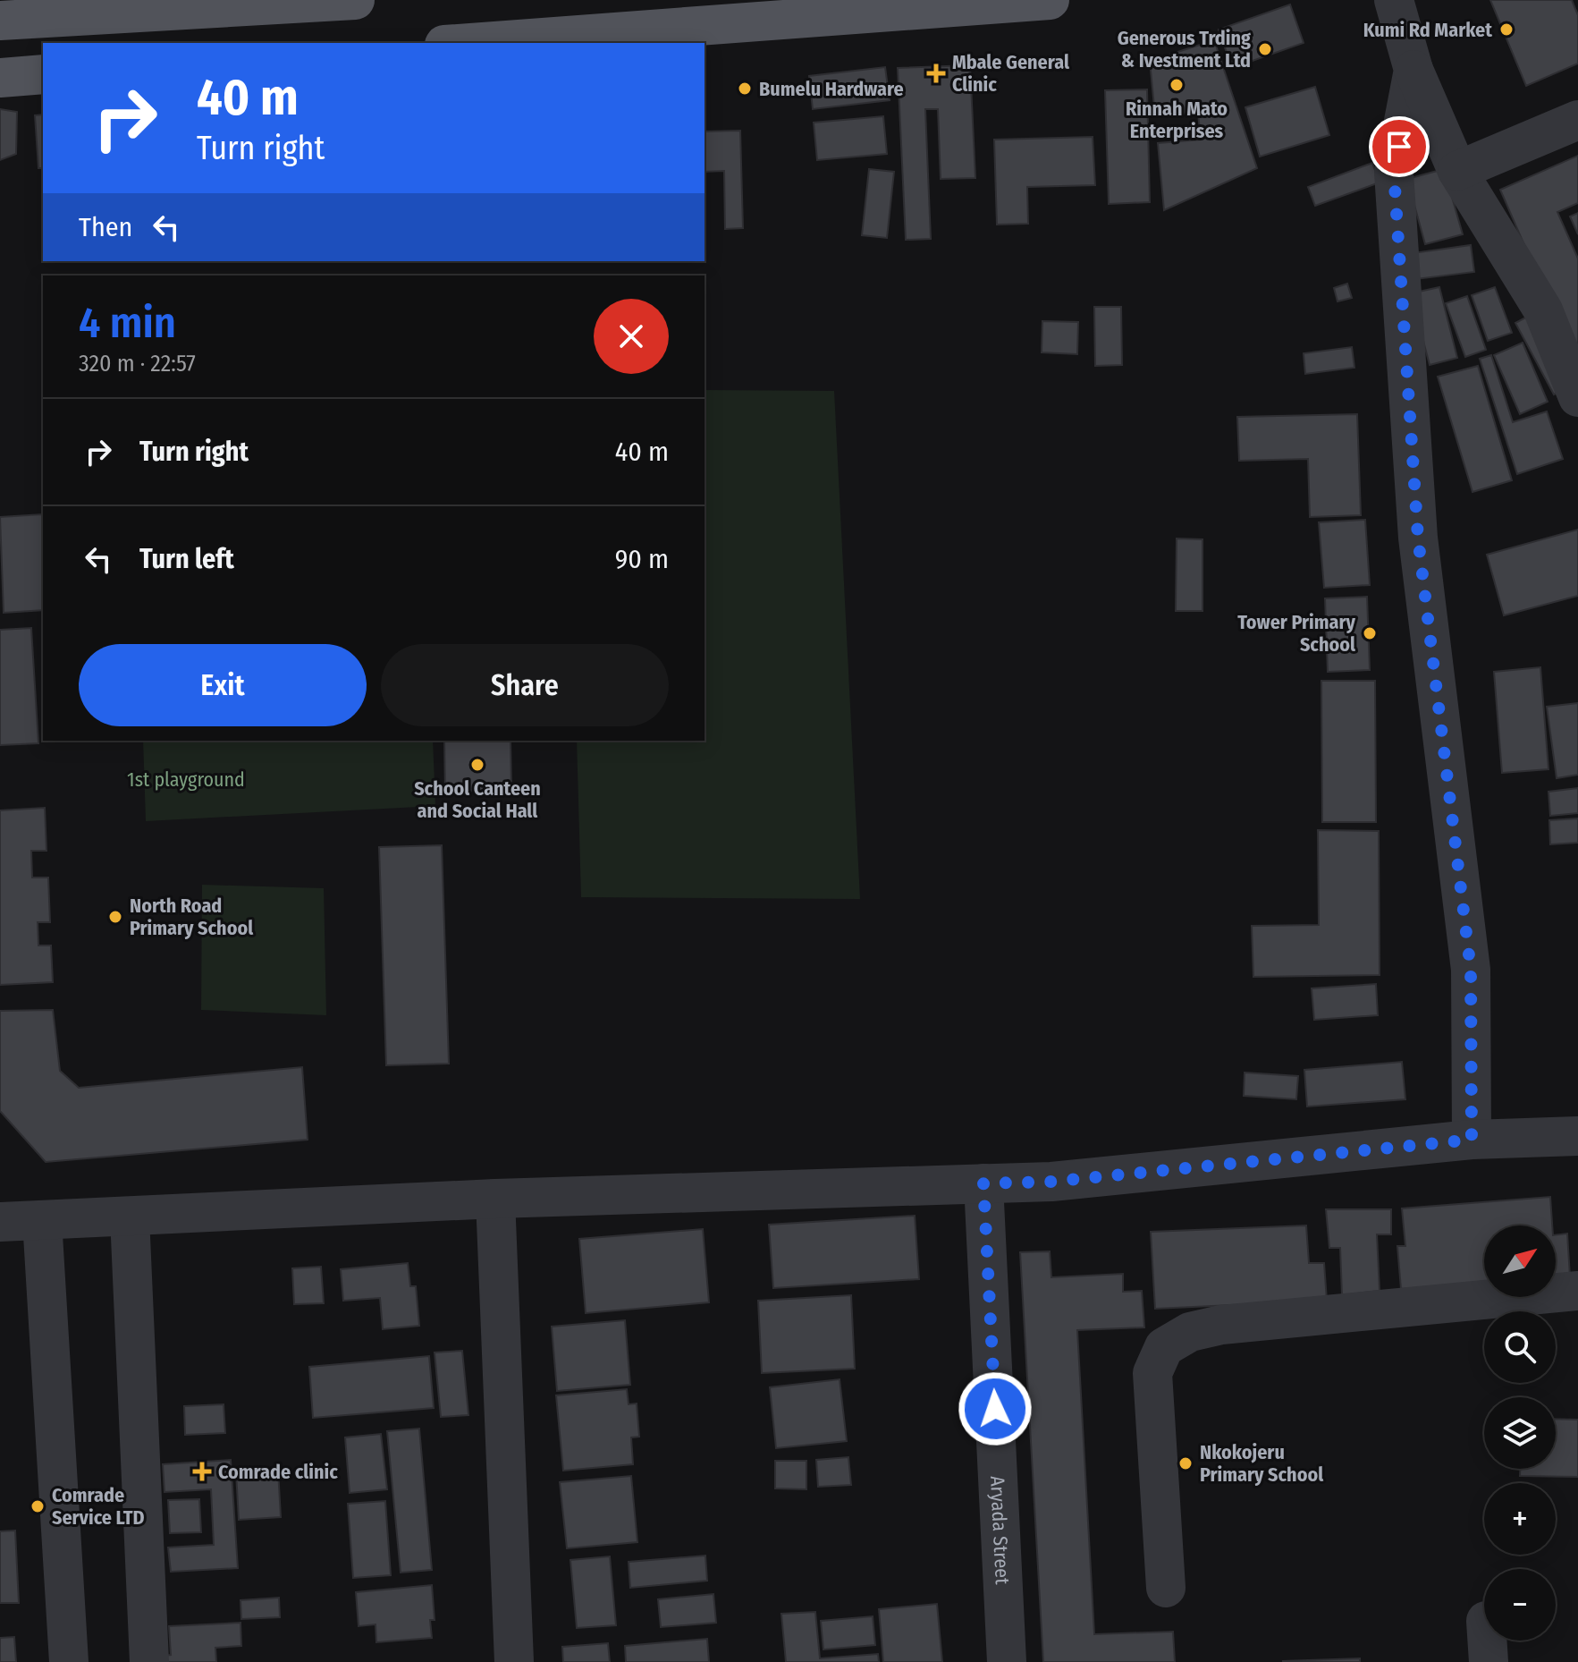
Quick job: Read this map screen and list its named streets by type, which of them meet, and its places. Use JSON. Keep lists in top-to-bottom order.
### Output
{
  "streets": {
    "street": ["Aryada Street"]
  },
  "parks": ["1st playground"],
  "places": {
    "other": [
      "Kumi Rd Market",
      "Generous Trding & Ivestment Ltd",
      "Rinnah Mato Enterprises",
      "Bumelu Hardware",
      "Tower Primary School",
      "School Canteen and Social Hall",
      "North Road Primary School",
      "Nkokojeru Primary School",
      "Comrade Service LTD"
    ],
    "health": ["Mbale General Clinic", "Comrade clinic"]
  },
  "north": "top right",
  "page": {
    "turn": ["40 m", "Turn right"],
    "then": "Then",
    "heading": ["4 min", "320 m · 22:57"],
    "list": [
      {
        "name": "Turn right",
        "value": "40 m"
      },
      {
        "name": "Turn left",
        "value": "90 m"
      }
    ],
    "buttons": ["Exit", "Share"],
    "map_buttons": ["+", "−"]
  }
}
